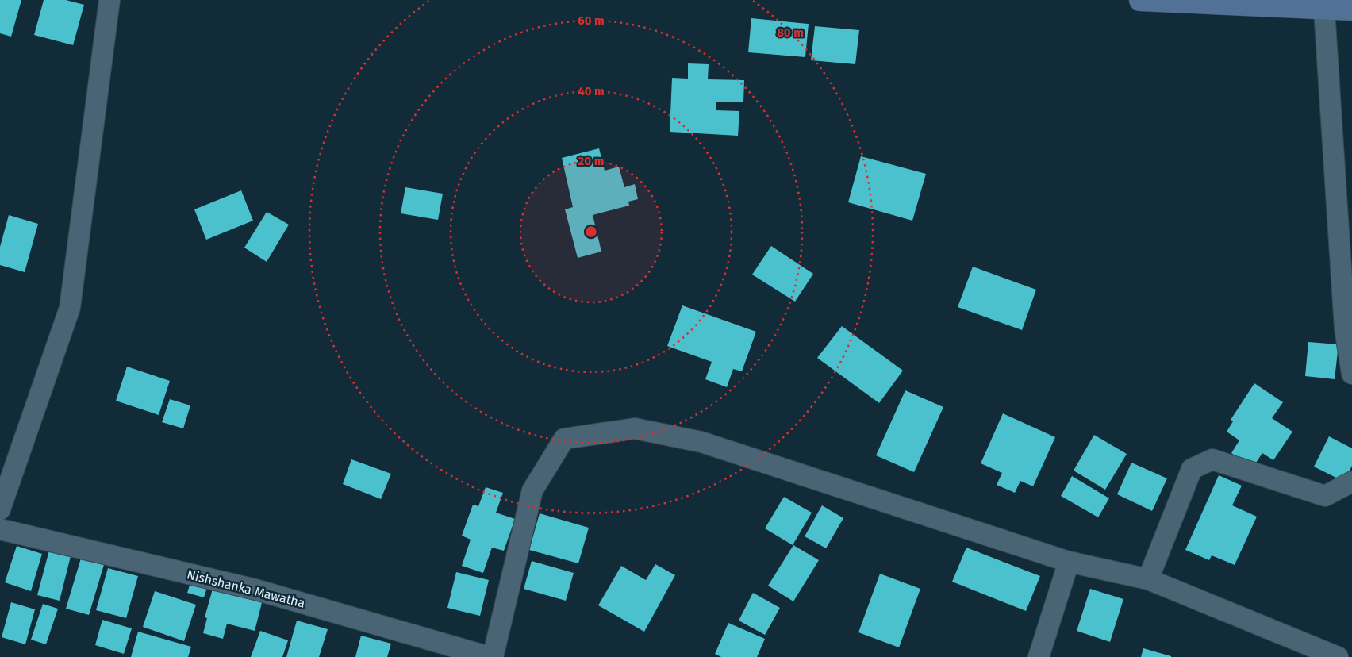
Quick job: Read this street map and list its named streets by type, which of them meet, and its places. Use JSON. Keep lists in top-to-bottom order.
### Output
{
  "streets": {
    "street": ["Nishshanka Mawatha"]
  },
  "rings": [
    "60 m",
    "80 m",
    "40 m",
    "20 m"
  ]
}
